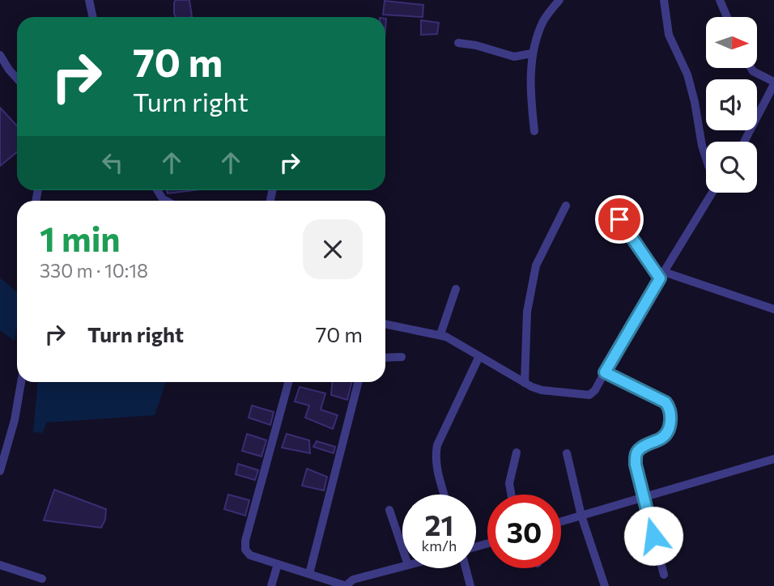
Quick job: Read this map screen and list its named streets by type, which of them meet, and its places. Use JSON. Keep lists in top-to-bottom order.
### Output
{
  "north": "right",
  "page": {
    "turn": ["70 m", "Turn right"],
    "heading": ["1 min", "330 m · 10:18"],
    "list": [
      {
        "name": "Turn right",
        "value": "70 m"
      }
    ],
    "speed": "21 km/h",
    "limit": "30"
  }
}
